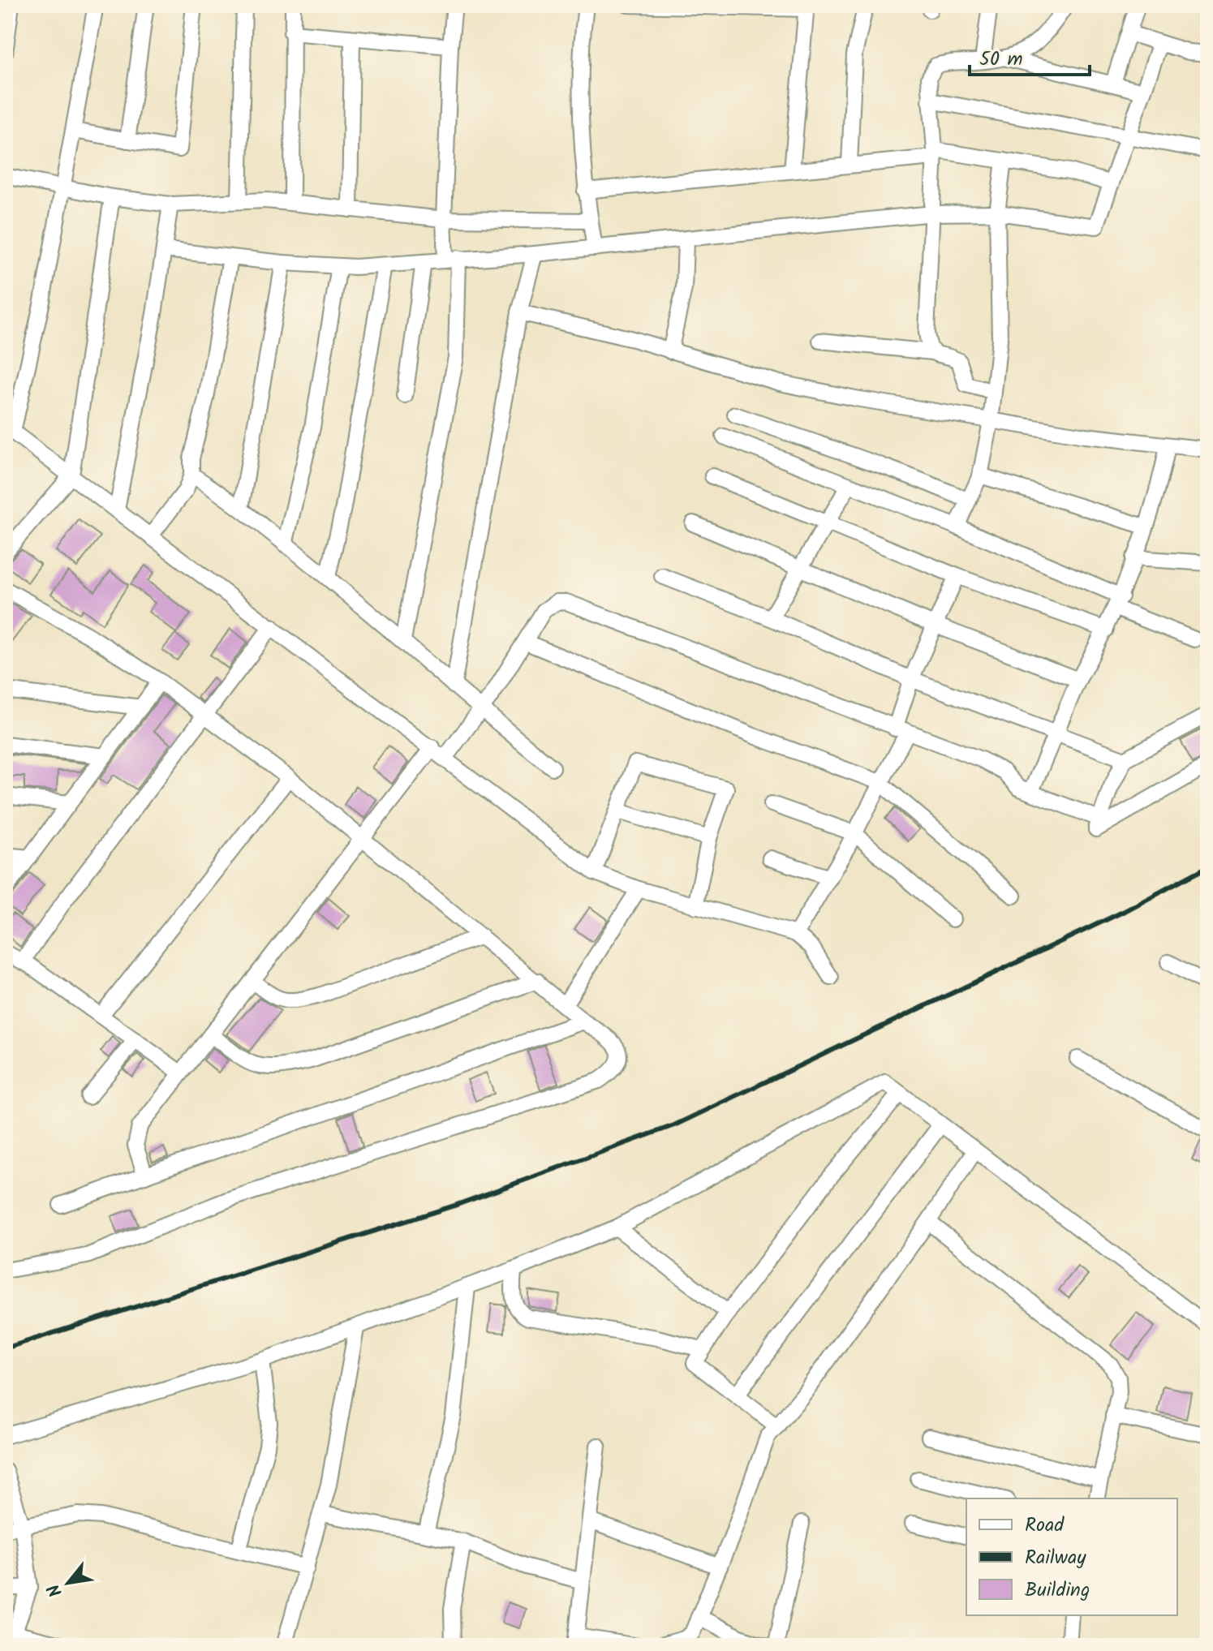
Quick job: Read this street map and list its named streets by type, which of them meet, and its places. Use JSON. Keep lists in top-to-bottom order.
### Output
{
  "legend": ["Road", "Railway", "Building"],
  "scale_bar": "50 m",
  "north": "bottom left"
}
